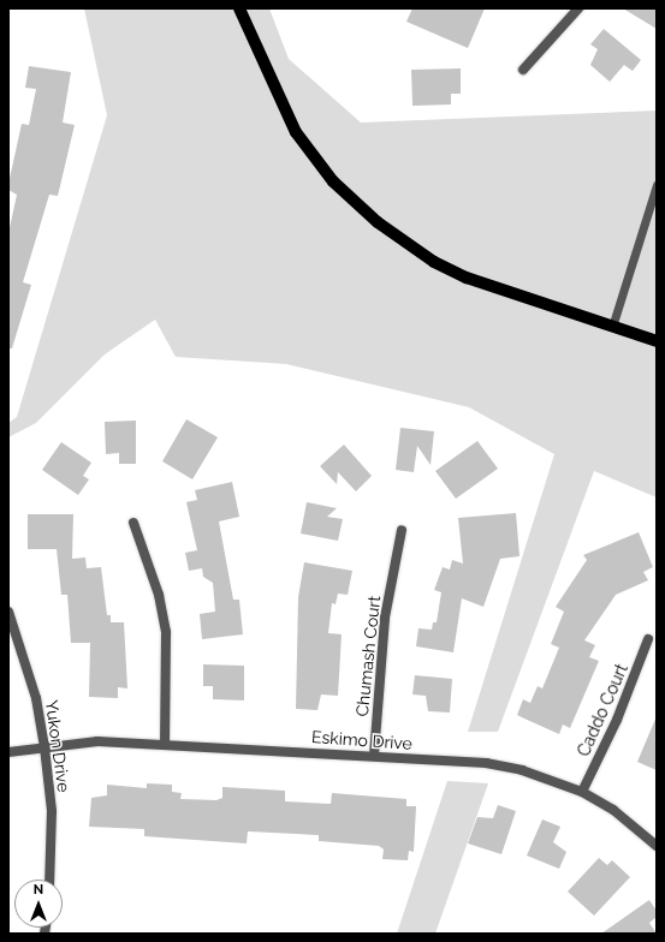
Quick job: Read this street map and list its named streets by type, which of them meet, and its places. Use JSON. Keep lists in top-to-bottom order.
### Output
{
  "streets": {
    "street": [
      "Chumash Court",
      "Caddo Court",
      "Eskimo Drive",
      "Yukon Drive"
    ]
  },
  "crossings": [
    ["Chumash Court", "Eskimo Drive"],
    ["Caddo Court", "Eskimo Drive"],
    ["Eskimo Drive", "Yukon Drive"]
  ],
  "north": "top"
}
